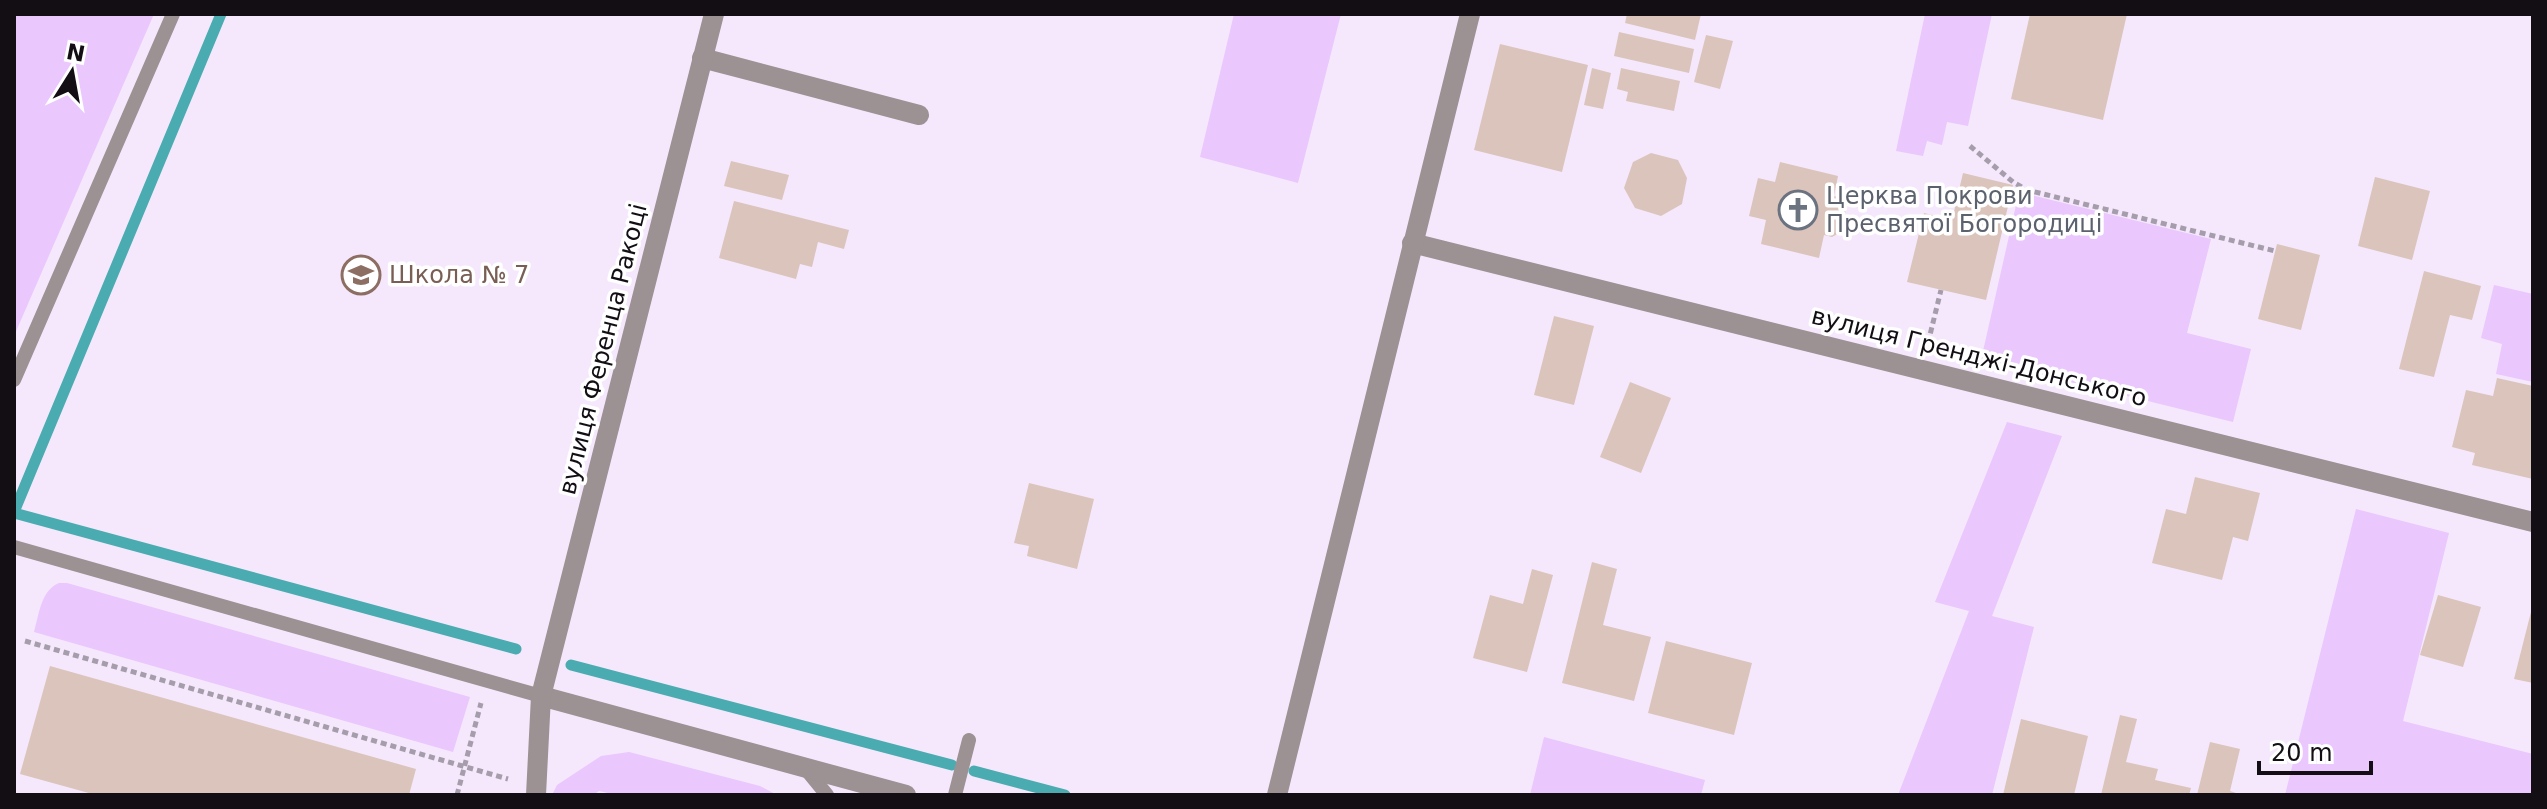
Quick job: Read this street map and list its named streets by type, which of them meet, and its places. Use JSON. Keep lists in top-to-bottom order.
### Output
{
  "streets": {
    "street": ["вулиця Ференца Ракоці", "вулиця Гренджі-Донського"]
  },
  "places": {
    "church": ["Церква Покрови Пресвятої Богородиці"],
    "school or university": ["Школа № 7"]
  },
  "scale_bar": "20 m",
  "north": "top"
}
